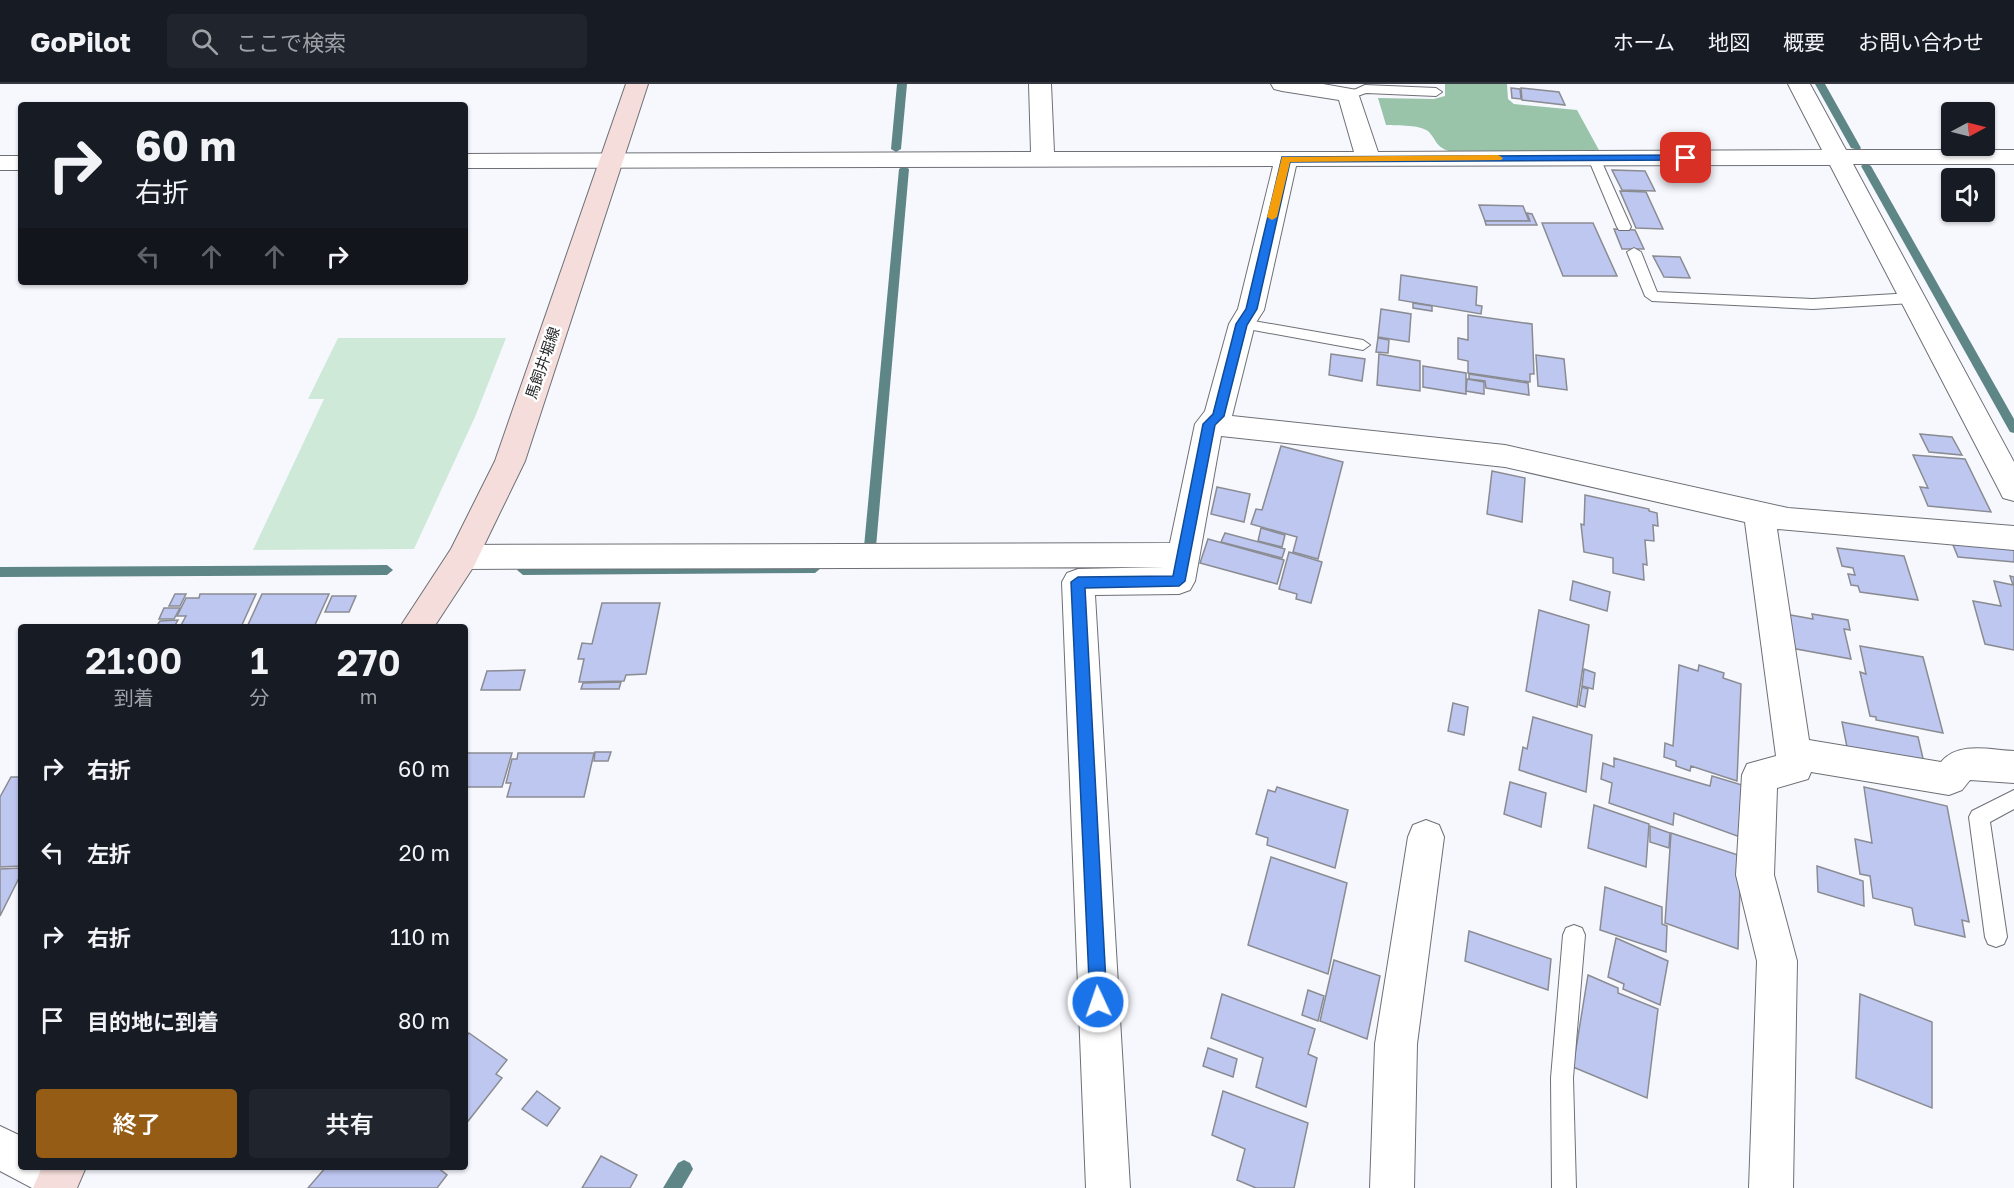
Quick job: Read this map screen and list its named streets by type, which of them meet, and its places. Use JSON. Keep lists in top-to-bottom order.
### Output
{
  "streets": {
    "main road": ["馬飼井堀線"]
  },
  "north": "right",
  "page": {
    "header": "GoPilot",
    "search": "ここで検索",
    "nav": [
      "ホーム",
      "地図",
      "概要",
      "お問い合わせ"
    ],
    "turn": ["60 m", "右折"],
    "eta": [
      "21:00",
      "到着",
      "1",
      "分",
      "270",
      "m"
    ],
    "list": [
      {
        "name": "右折",
        "value": "60 m"
      },
      {
        "name": "左折",
        "value": "20 m"
      },
      {
        "name": "右折",
        "value": "110 m"
      },
      {
        "name": "目的地に到着",
        "value": "80 m"
      }
    ],
    "buttons": ["終了", "共有"]
  }
}
